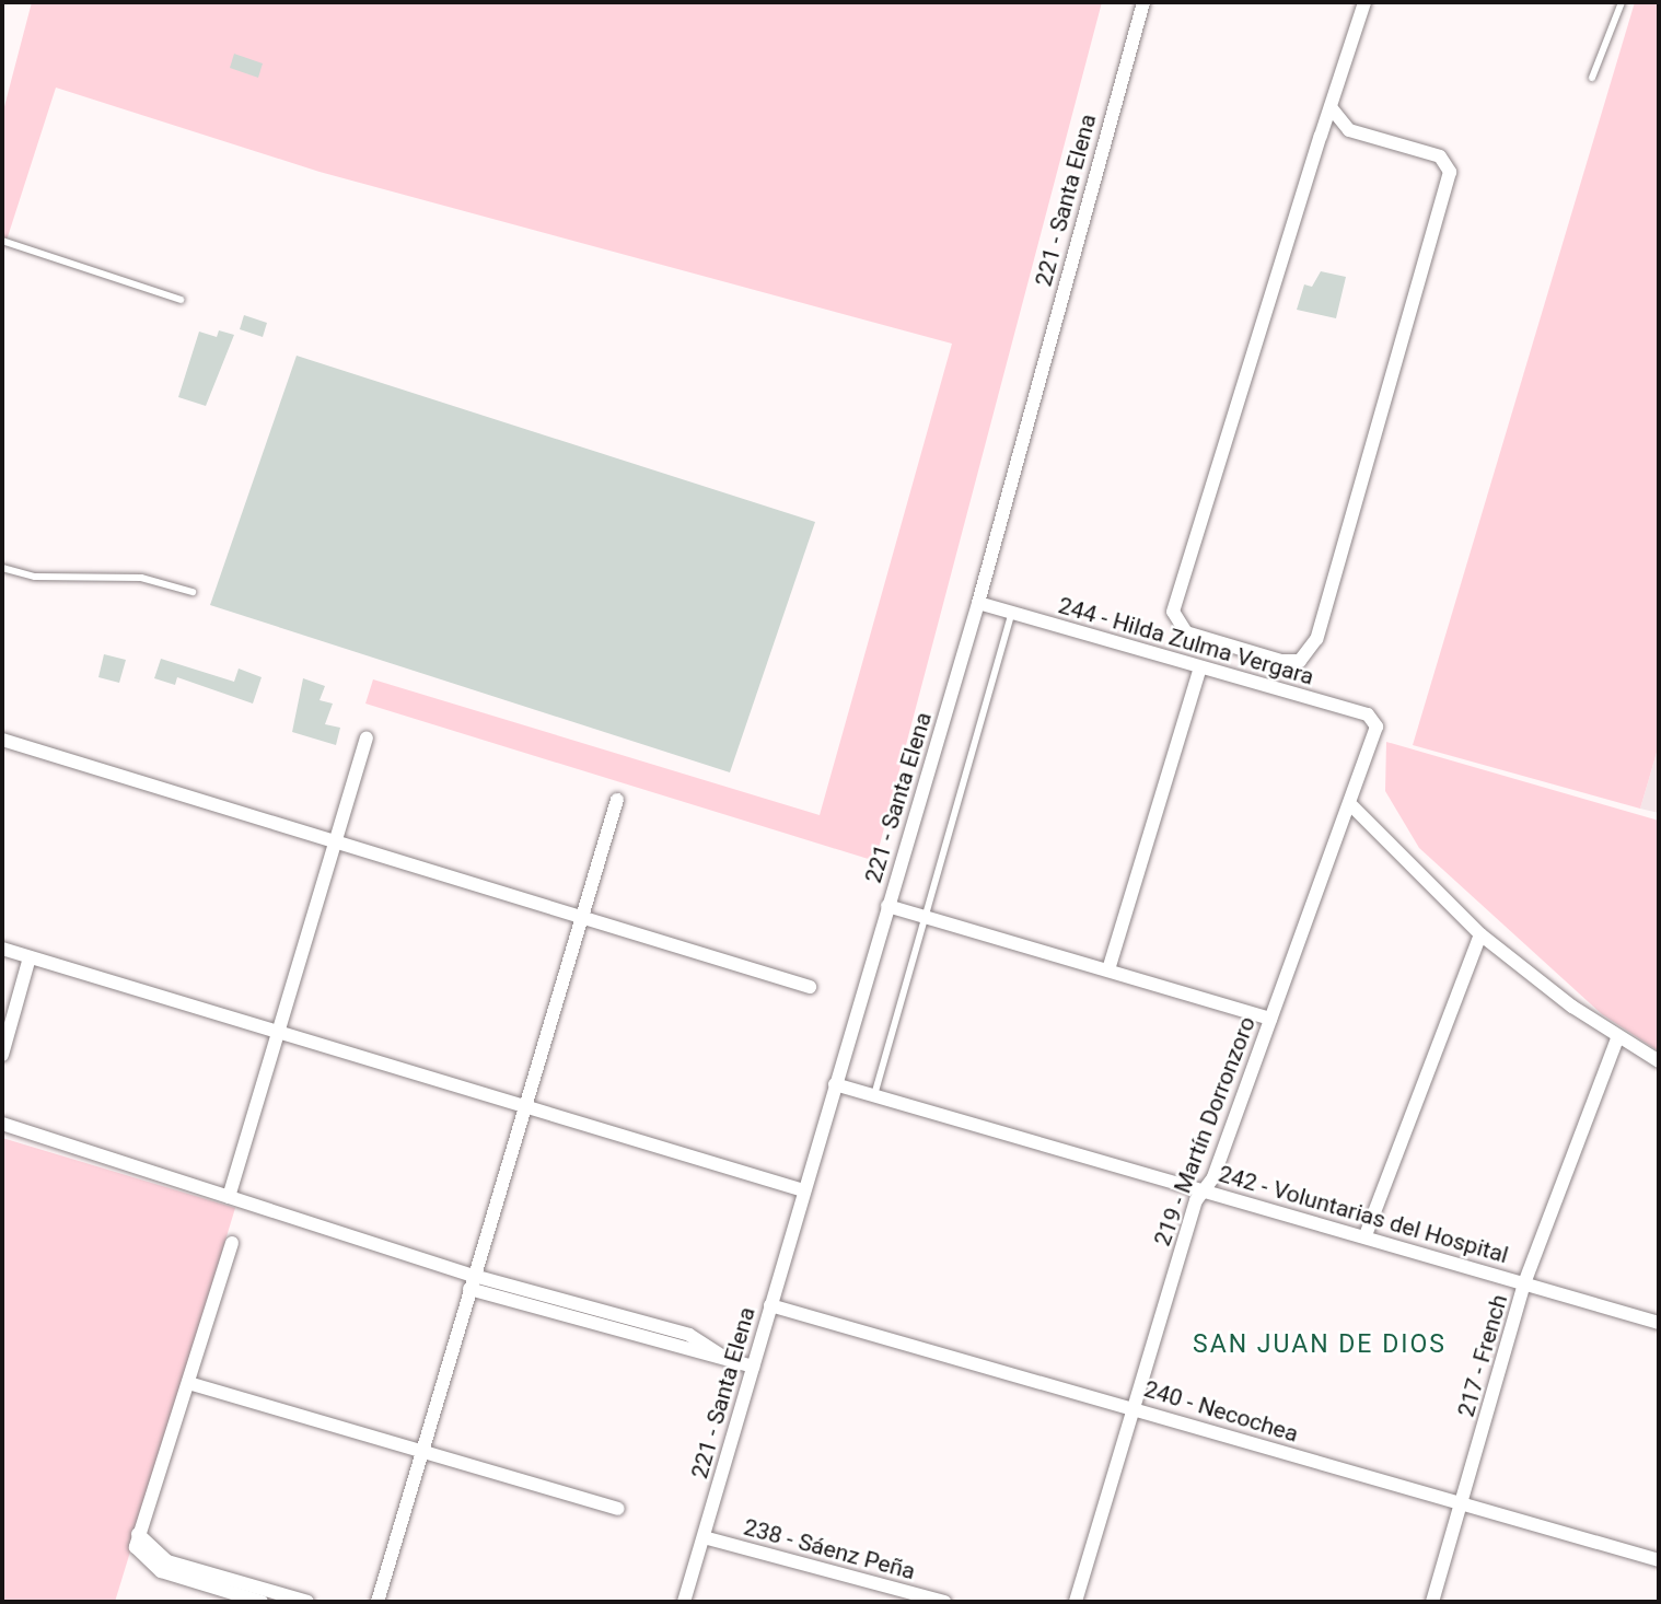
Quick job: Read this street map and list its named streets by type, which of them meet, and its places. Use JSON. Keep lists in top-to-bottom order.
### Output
{
  "streets": {
    "street": [
      "221 - Santa Elena",
      "244 - Hilda Zulma Vergara",
      "219 - Martín Dorronzoro",
      "242 - Voluntarias del Hospital",
      "217 - French",
      "240 - Necochea",
      "238 - Sáenz Peña"
    ]
  },
  "crossings": [
    ["221 - Santa Elena", "244 - Hilda Zulma Vergara"],
    ["221 - Santa Elena", "242 - Voluntarias del Hospital"],
    ["221 - Santa Elena", "240 - Necochea"],
    ["221 - Santa Elena", "238 - Sáenz Peña"],
    ["244 - Hilda Zulma Vergara", "219 - Martín Dorronzoro"],
    ["219 - Martín Dorronzoro", "242 - Voluntarias del Hospital"],
    ["219 - Martín Dorronzoro", "240 - Necochea"],
    ["242 - Voluntarias del Hospital", "217 - French"],
    ["217 - French", "240 - Necochea"]
  ],
  "districts": ["SAN JUAN DE DIOS"]
}
